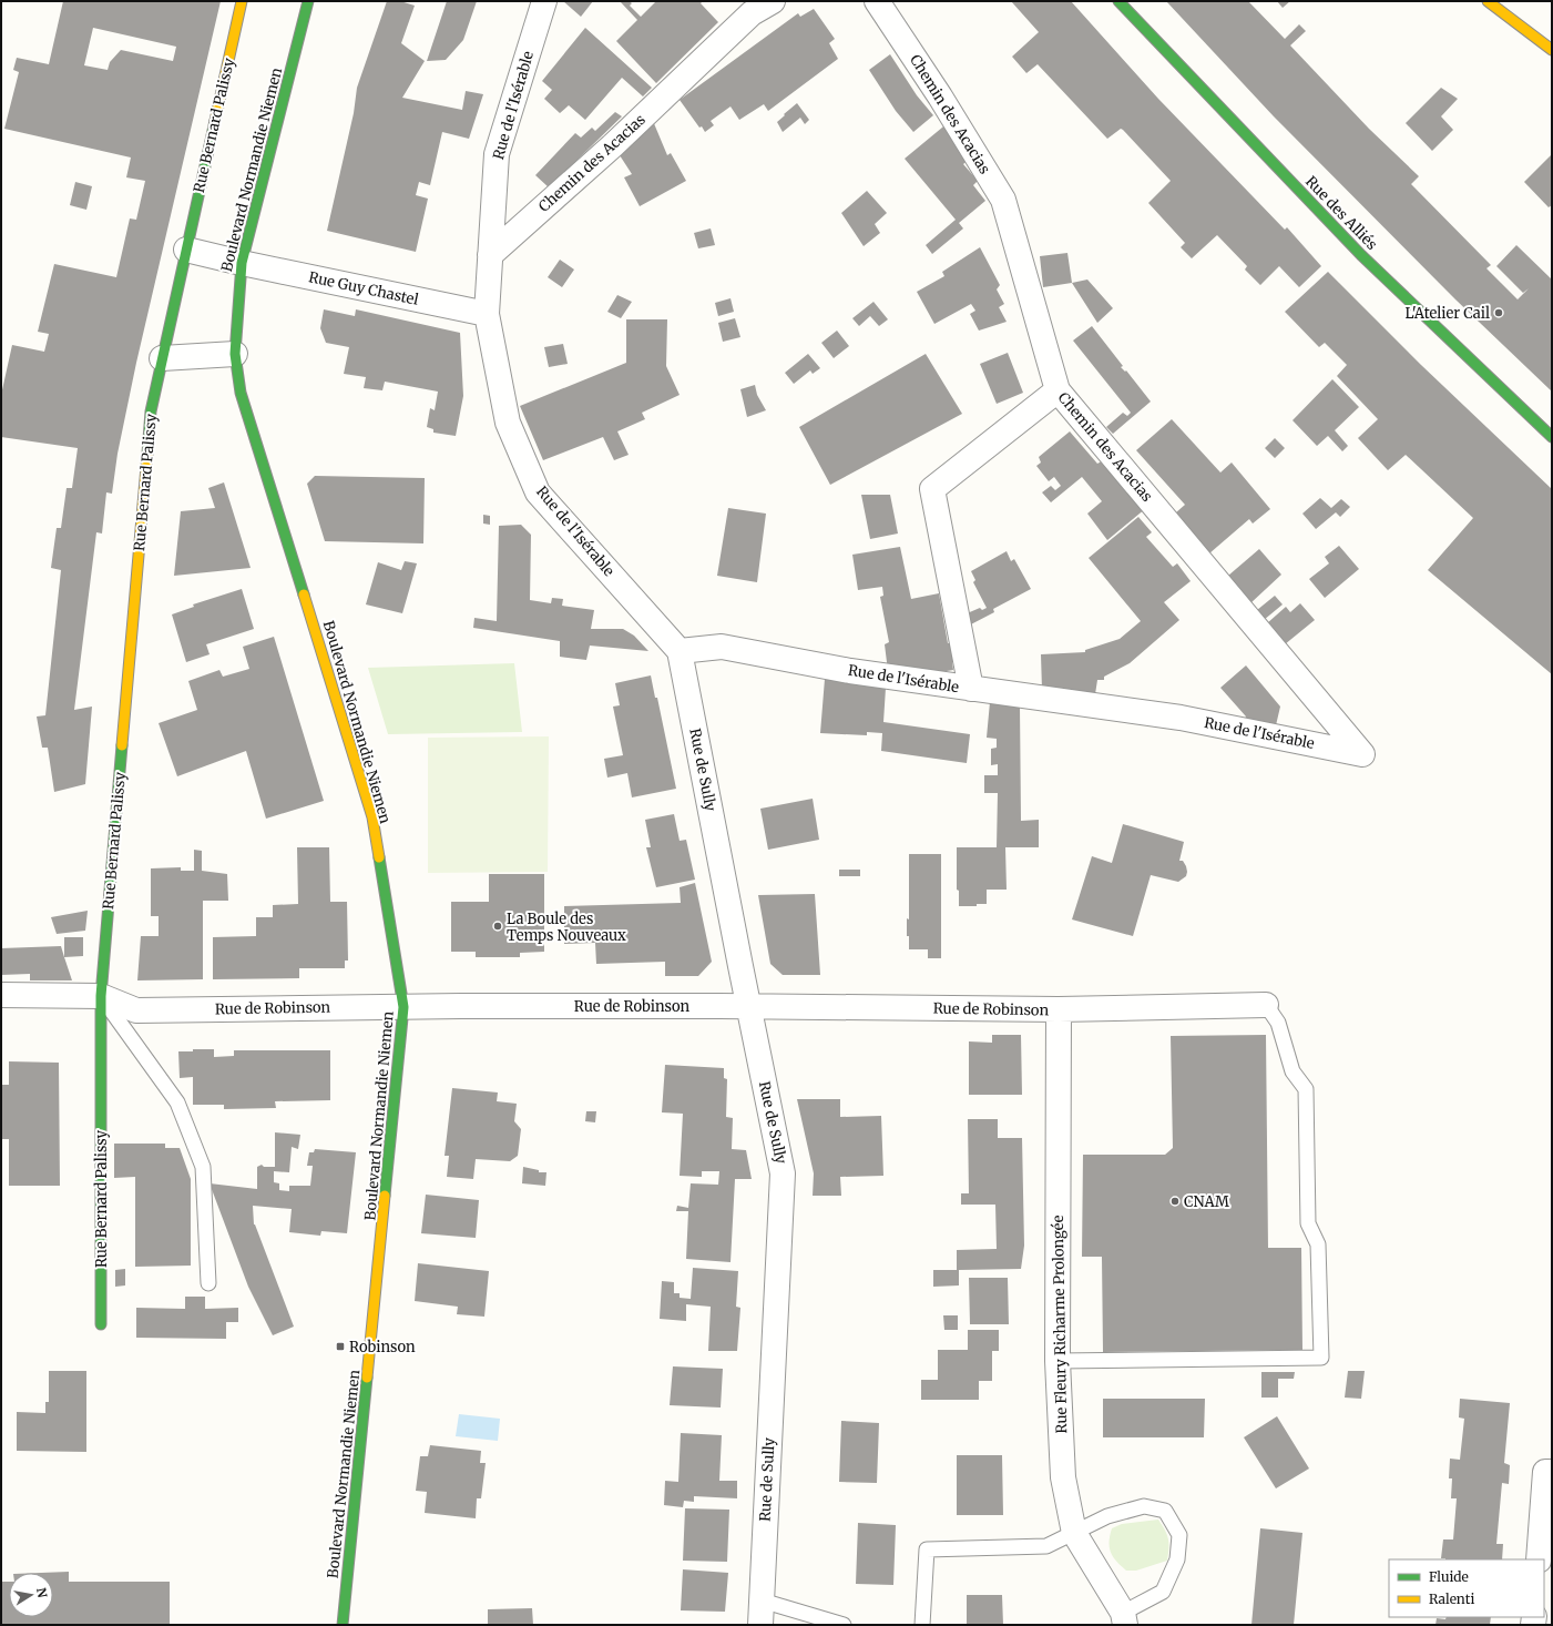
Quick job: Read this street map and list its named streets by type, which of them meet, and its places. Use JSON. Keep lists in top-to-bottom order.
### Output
{
  "streets": {
    "street": [
      "Rue de l'Isérable",
      "Chemin des Acacias",
      "Rue Bernard Palissy",
      "Boulevard Normandie Niemen",
      "Rue des Alliés",
      "Rue Guy Chastel",
      "Rue de Sully",
      "Rue de Robinson",
      "Rue Fleury Richarme Prolongée"
    ]
  },
  "crossings": [
    ["Rue de l'Isérable", "Chemin des Acacias"],
    ["Rue de l'Isérable", "Rue Guy Chastel"],
    ["Rue de l'Isérable", "Rue de Sully"],
    ["Rue Bernard Palissy", "Rue de Robinson"],
    ["Boulevard Normandie Niemen", "Rue Guy Chastel"],
    ["Boulevard Normandie Niemen", "Rue de Robinson"],
    ["Rue de Sully", "Rue de Robinson"],
    ["Rue de Robinson", "Rue Fleury Richarme Prolongée"]
  ],
  "places": {
    "other": ["L'Atelier Cail", "La Boule des Temps Nouveaux", "CNAM"],
    "transit": ["Robinson"]
  },
  "legend": ["Fluide", "Ralenti"],
  "north": "right"
}
